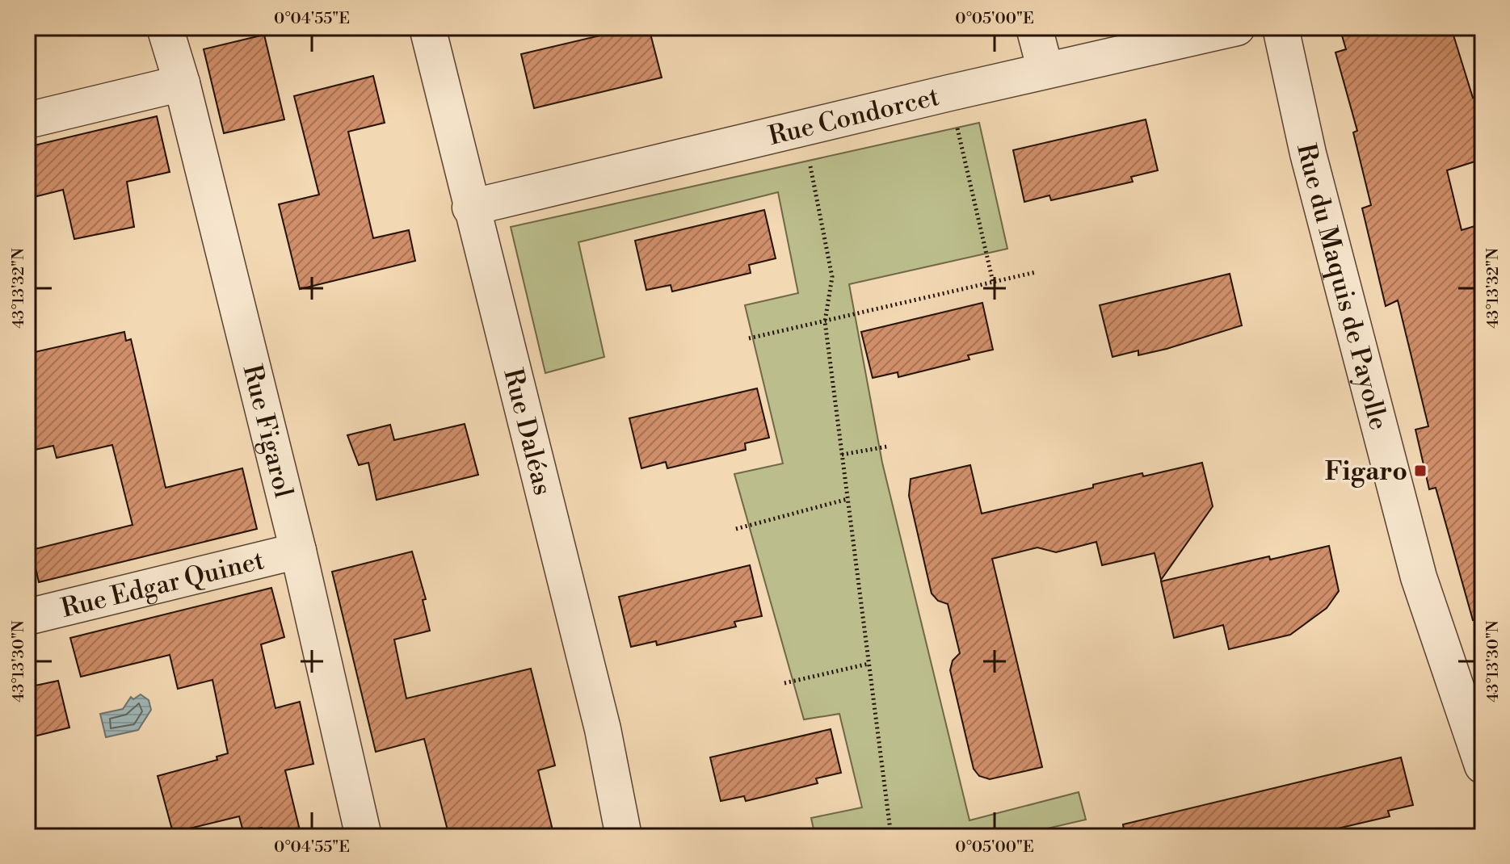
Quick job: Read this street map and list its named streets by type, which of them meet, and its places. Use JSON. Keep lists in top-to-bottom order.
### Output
{
  "streets": {
    "street": [
      "Rue Condorcet",
      "Rue du Maquis de Payolle",
      "Rue Figarol",
      "Rue Daléas",
      "Rue Edgar Quinet"
    ]
  },
  "crossings": [
    ["Rue Condorcet", "Rue Daléas"],
    ["Rue Figarol", "Rue Edgar Quinet"]
  ],
  "places": {
    "transit": ["Figaro"]
  },
  "coordinates": [
    "0°04'55\"E",
    "0°05'00\"E",
    "43°13'32\"N",
    "43°13'30\"N"
  ]
}
